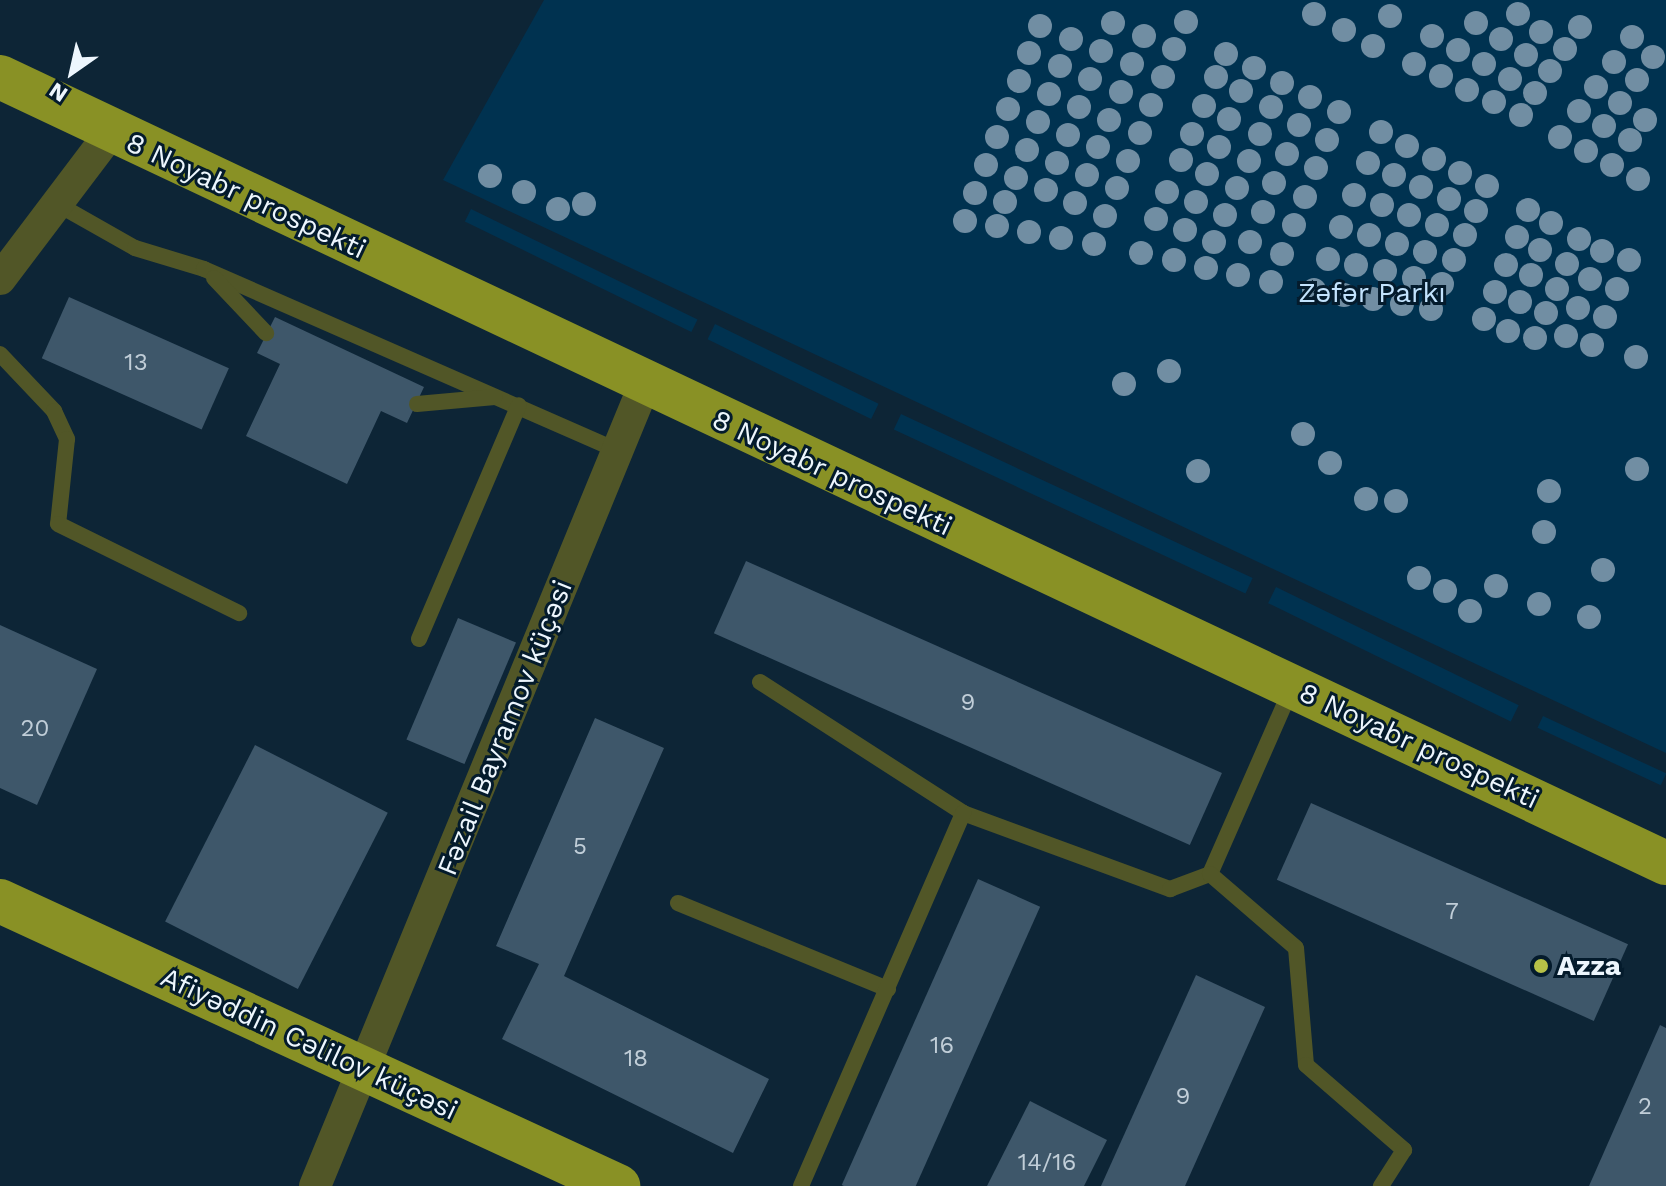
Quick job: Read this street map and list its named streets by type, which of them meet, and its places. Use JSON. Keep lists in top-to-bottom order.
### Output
{
  "streets": {
    "highway": ["8 Noyabr prospekti", "Afiyəddin Cəlilov küçəsi"],
    "street": ["Fəzail Bayramov küçəsi"]
  },
  "crossings": [
    ["8 Noyabr prospekti", "Fəzail Bayramov küçəsi"],
    ["Fəzail Bayramov küçəsi", "Afiyəddin Cəlilov küçəsi"]
  ],
  "parks": ["Zəfər Parkı"],
  "places": ["Azza"],
  "house_numbers": [
    "13",
    "9",
    "20",
    "5",
    "7",
    "16",
    "18",
    "9",
    "2",
    "14/16"
  ],
  "north": "bottom left"
}
